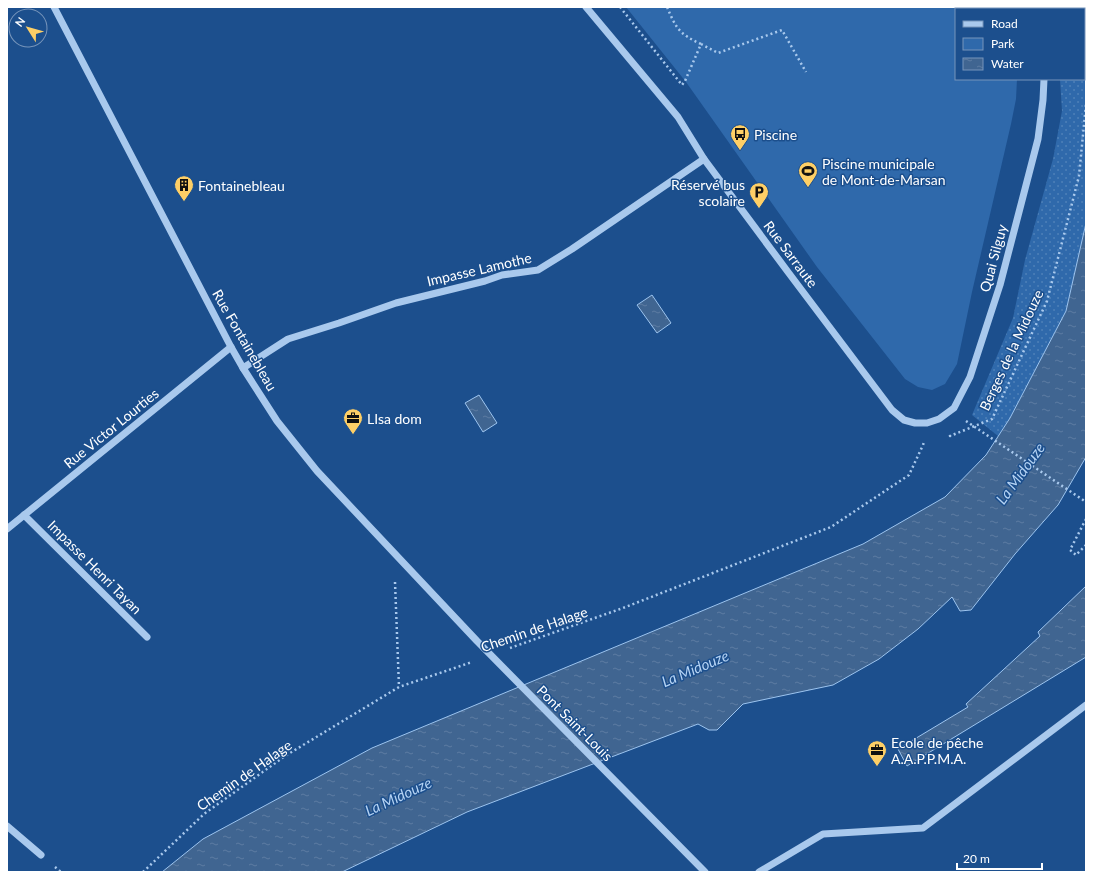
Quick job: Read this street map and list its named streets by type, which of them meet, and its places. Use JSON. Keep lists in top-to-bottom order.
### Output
{
  "streets": {
    "street": [
      "Rue Sarraute",
      "Quai Silguy",
      "Impasse Lamothe",
      "Rue Fontainebleau",
      "Rue Victor Lourties",
      "Impasse Henri Tayan",
      "Pont Saint-Louis"
    ],
    "path": ["Berges de la Midouze", "Chemin de Halage"]
  },
  "crossings": [
    ["Rue Sarraute", "Quai Silguy"],
    ["Rue Sarraute", "Impasse Lamothe"],
    ["Rue Sarraute", "Berges de la Midouze"],
    ["Rue Sarraute", "Chemin de Halage"],
    ["Quai Silguy", "Berges de la Midouze"],
    ["Quai Silguy", "Chemin de Halage"],
    ["Impasse Lamothe", "Rue Fontainebleau"],
    ["Rue Fontainebleau", "Rue Victor Lourties"],
    ["Rue Fontainebleau", "Pont Saint-Louis"],
    ["Berges de la Midouze", "Chemin de Halage"],
    ["Rue Victor Lourties", "Impasse Henri Tayan"]
  ],
  "water": ["La Midouze"],
  "places": {
    "bus stop": ["Piscine"],
    "sports": ["Piscine municipale de Mont-de-Marsan"],
    "building": ["Fontainebleau"],
    "parking": ["Réservé bus scolaire"],
    "office": ["LIsa dom", "Ecole de pêche A.A.P.P.M.A."]
  },
  "legend": ["Road", "Park", "Water"],
  "scale_bar": "20 m",
  "north": "top left"
}
